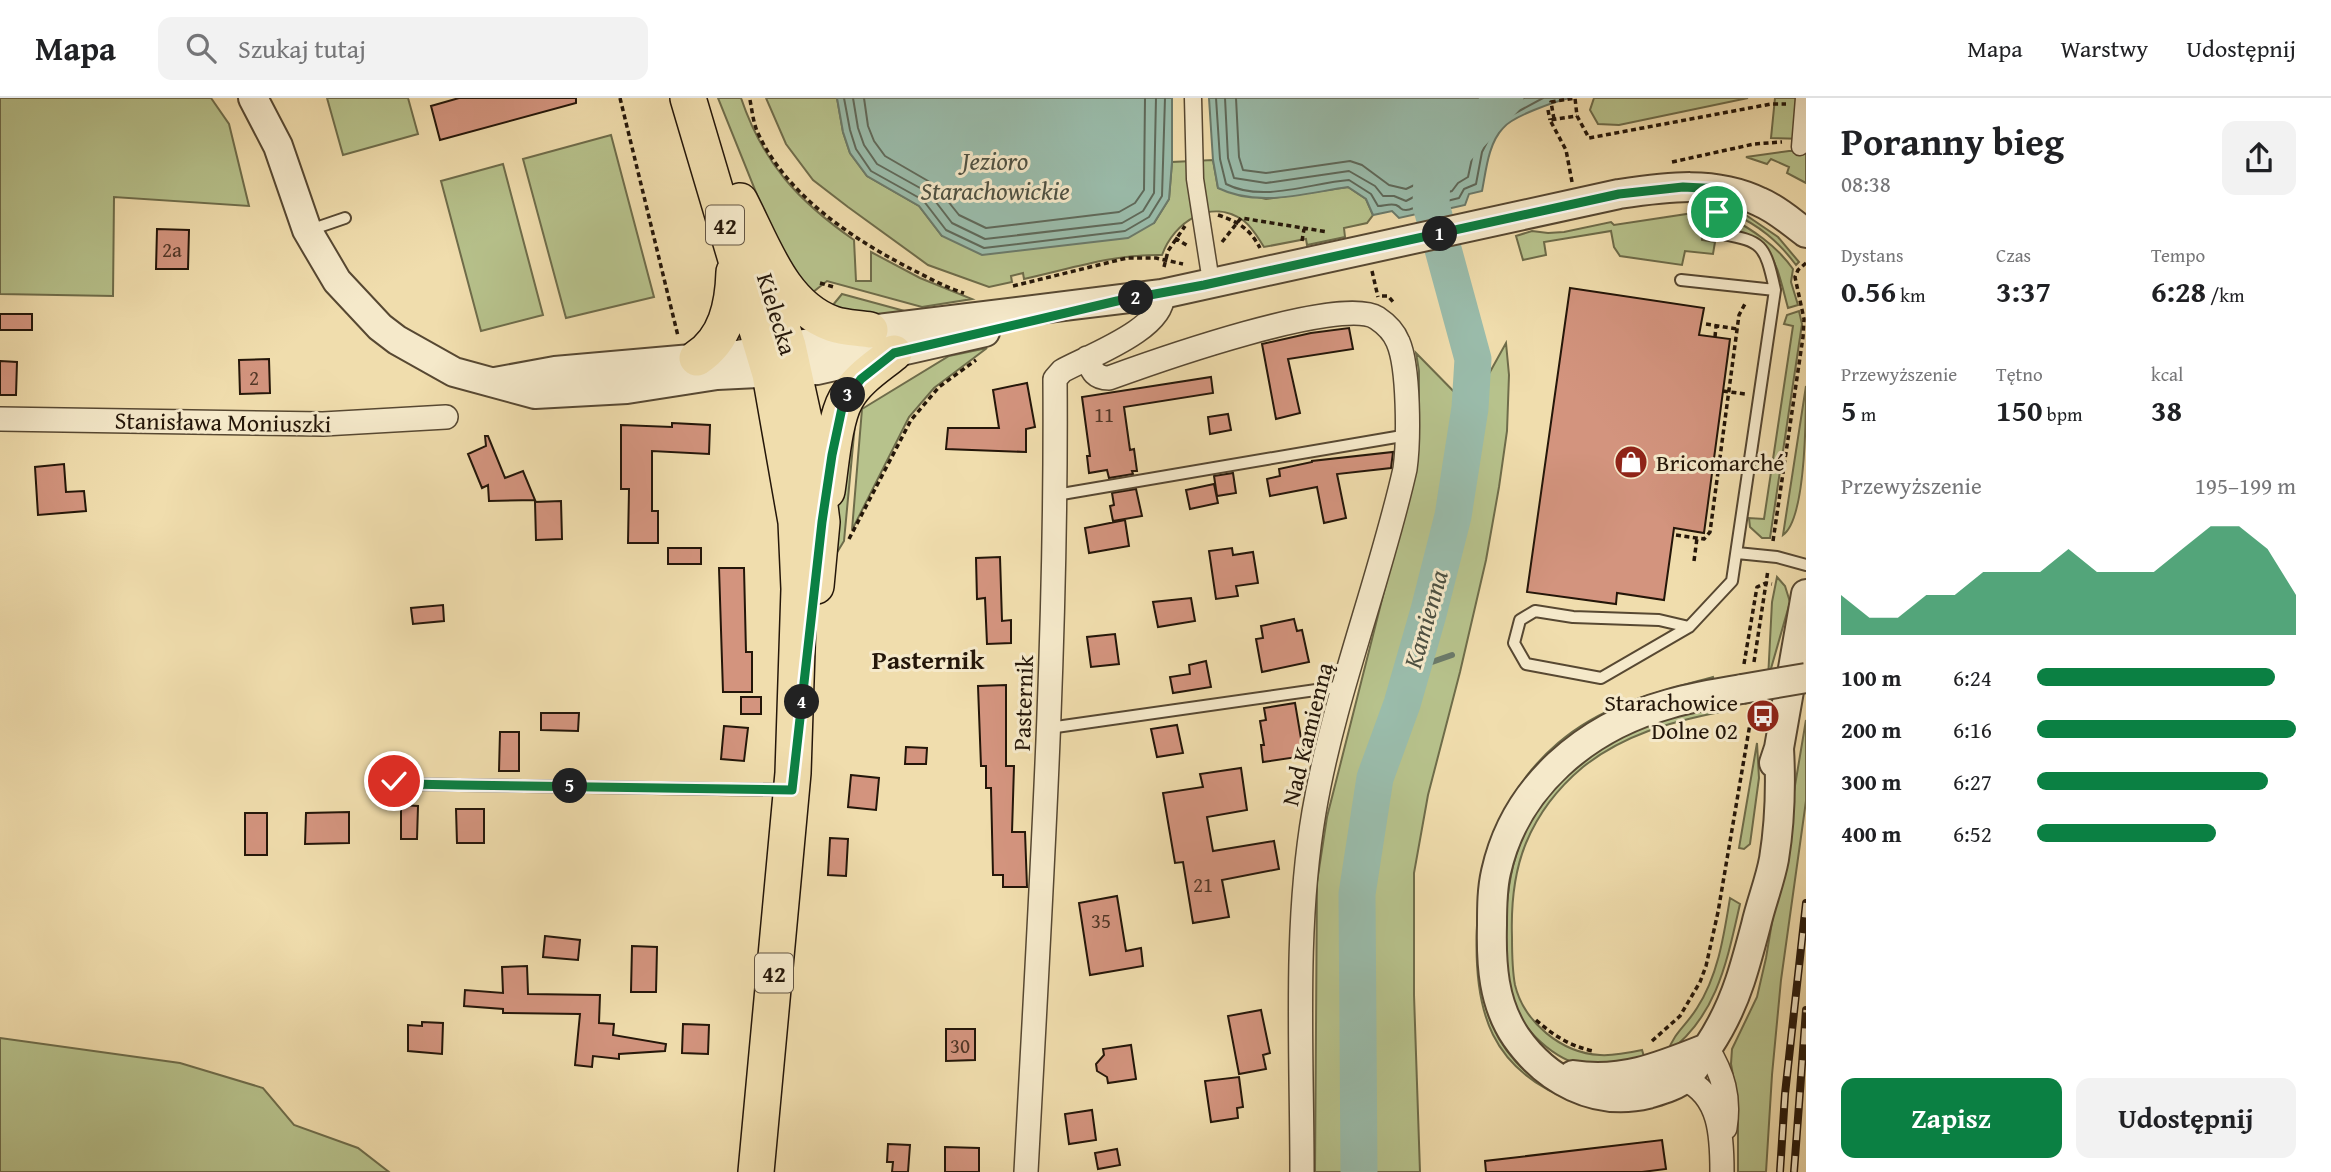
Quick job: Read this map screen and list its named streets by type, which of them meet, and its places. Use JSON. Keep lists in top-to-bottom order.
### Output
{
  "streets": {
    "main road": ["42", "Kielecka"],
    "street": ["Stanisława Moniuszki", "Pasternik", "Nad Kamienną"]
  },
  "crossings": [
    ["42", "Kielecka"],
    ["Pasternik", "Nad Kamienną"]
  ],
  "districts": ["Pasternik"],
  "water": ["Jezioro Starachowickie", "Kamienna"],
  "places": {
    "shop": ["Bricomarché"],
    "bus stop": ["Starachowice Dolne 02"]
  },
  "house_numbers": [
    "2a",
    "2",
    "11",
    "21",
    "35",
    "30"
  ],
  "page": {
    "header": "Mapa",
    "search": "Szukaj tutaj",
    "nav": ["Mapa", "Warstwy", "Udostępnij"],
    "heading": ["Poranny bieg", "08:38"],
    "pins": [
      "1",
      "2",
      "3",
      "4",
      "5"
    ],
    "stats": [
      ["Dystans", "0.56 km"],
      ["Czas", "3:37"],
      ["Tempo", "6:28 /km"],
      ["Przewyższenie", "5 m"],
      ["Tętno", "150 bpm"],
      ["kcal", "38"]
    ],
    "chart": ["Przewyższenie", "195–199 m"],
    "list": [
      {
        "name": "100 m",
        "note": "6:24"
      },
      {
        "name": "200 m",
        "note": "6:16"
      },
      {
        "name": "300 m",
        "note": "6:27"
      },
      {
        "name": "400 m",
        "note": "6:52"
      }
    ],
    "buttons": ["Zapisz", "Udostępnij"]
  }
}
